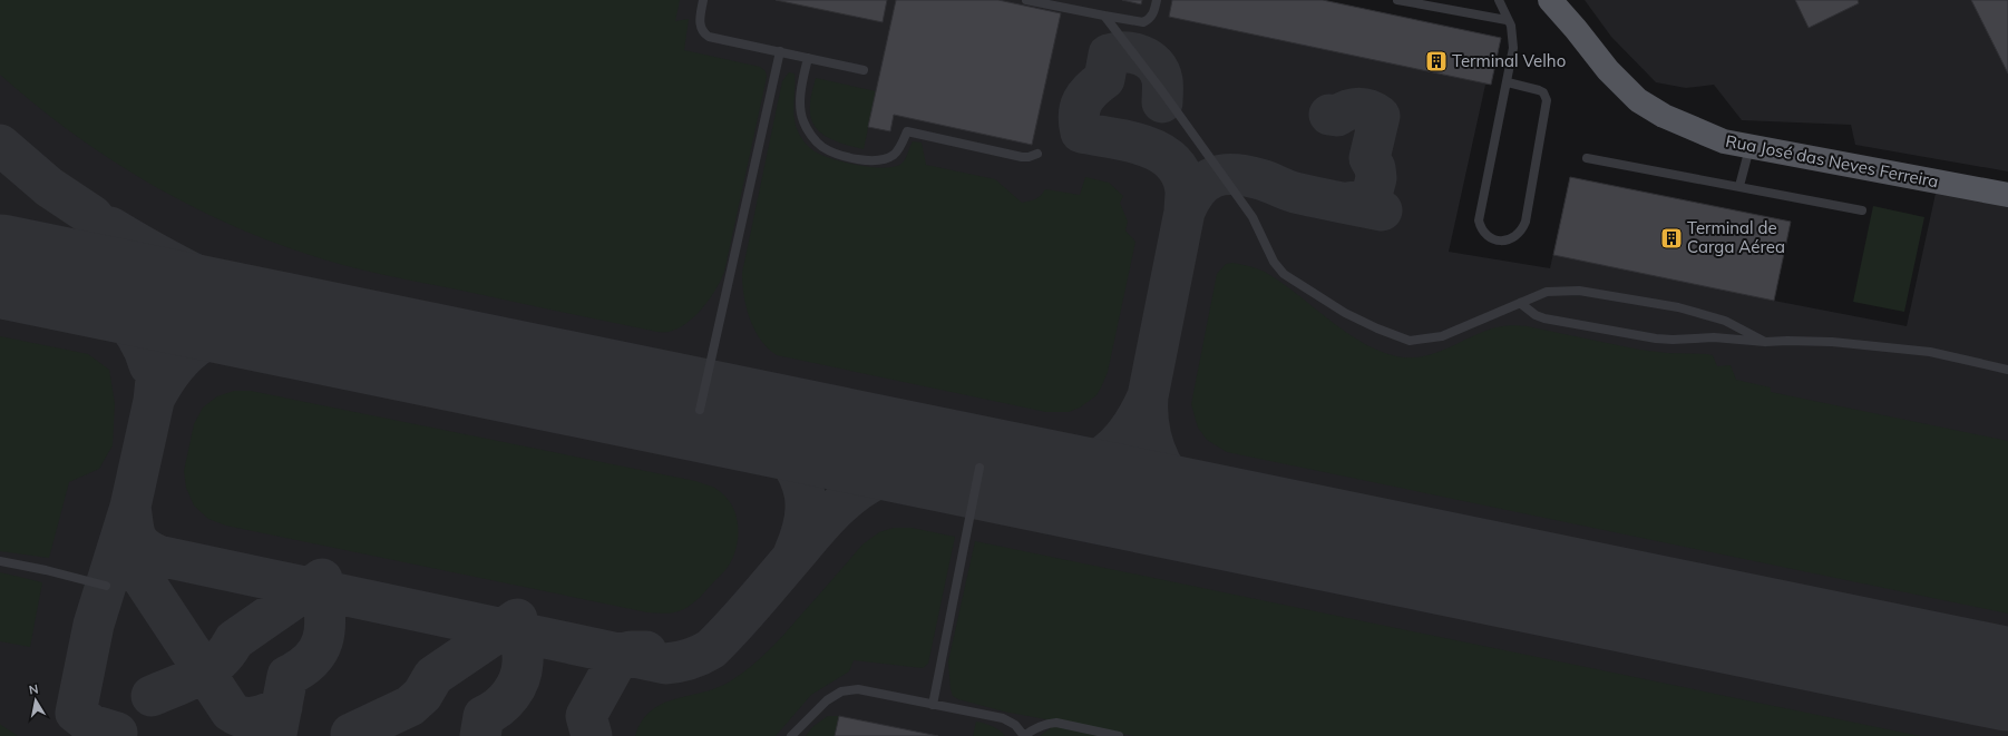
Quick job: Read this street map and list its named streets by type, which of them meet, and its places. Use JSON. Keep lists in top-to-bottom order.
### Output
{
  "streets": {
    "main road": ["Rua José das Neves Ferreira"]
  },
  "places": {
    "building": ["Terminal Velho", "Terminal de Carga Aérea"]
  },
  "north": "top"
}
